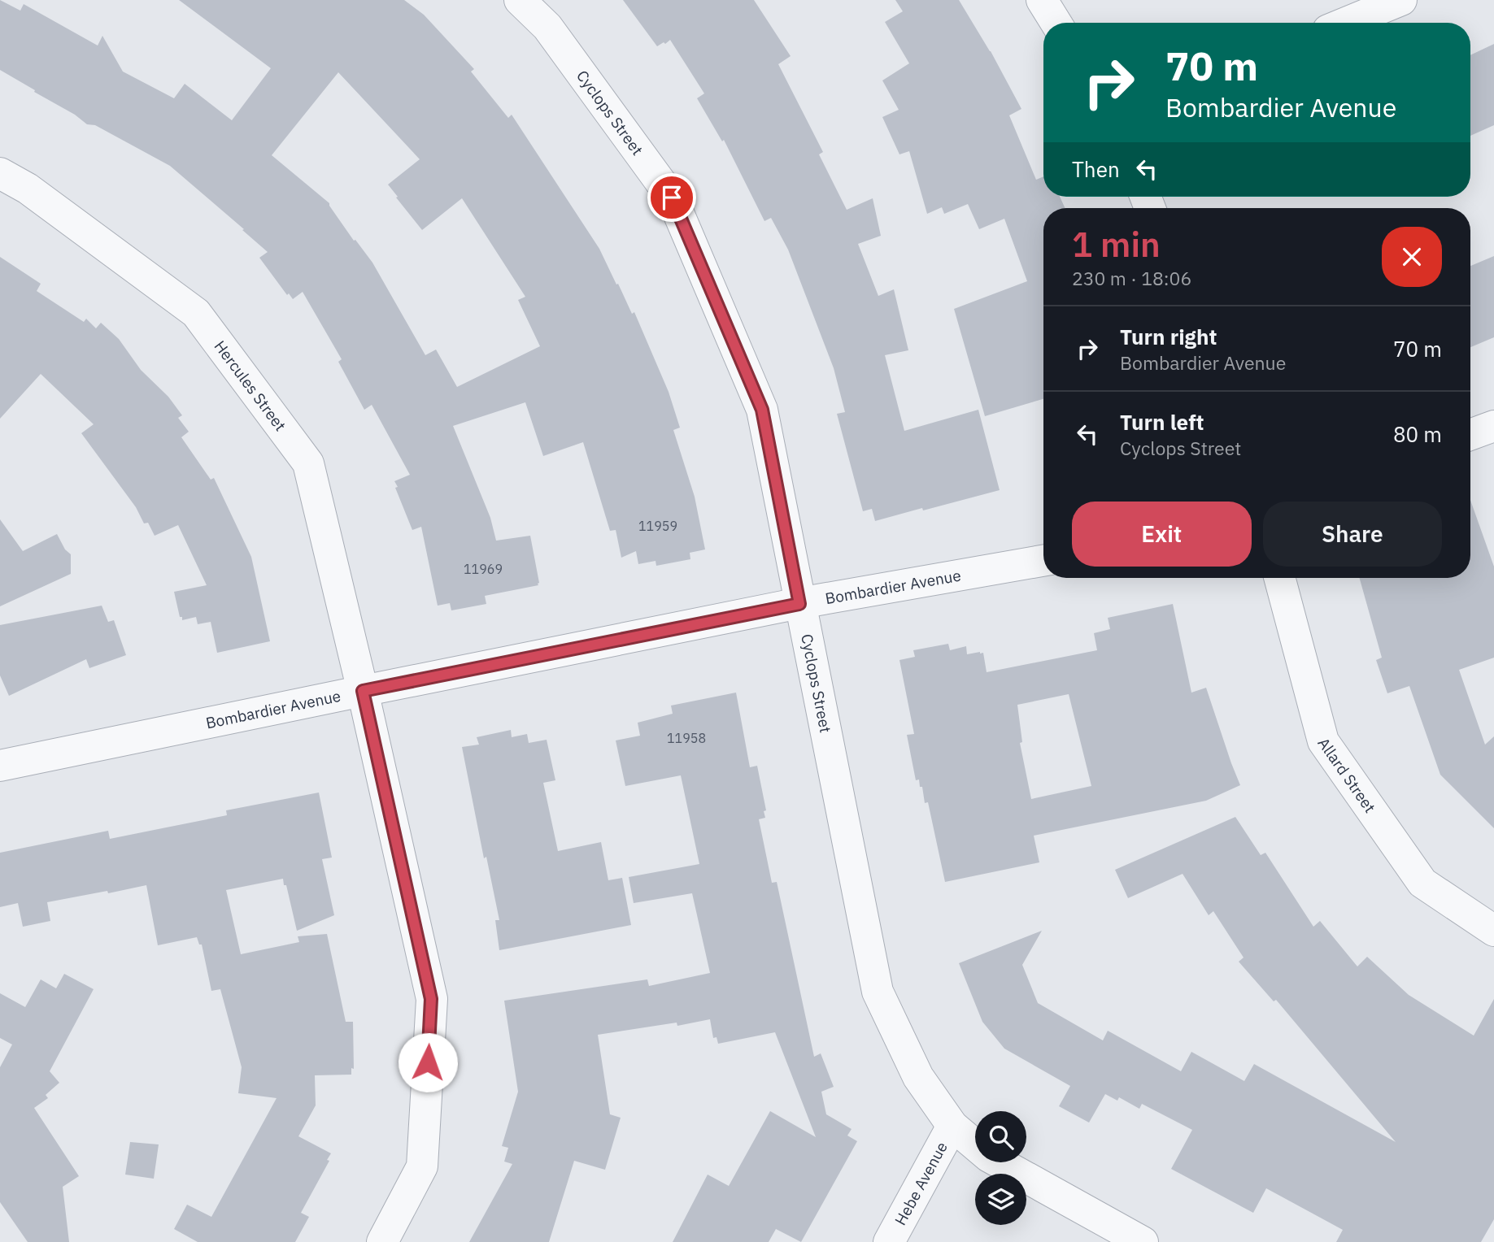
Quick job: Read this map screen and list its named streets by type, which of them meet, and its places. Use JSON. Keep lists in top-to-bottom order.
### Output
{
  "streets": {
    "street": [
      "Cyclops Street",
      "Hercules Street",
      "Bombardier Avenue",
      "Allard Street",
      "Hebe Avenue"
    ]
  },
  "crossings": [
    ["Cyclops Street", "Bombardier Avenue"],
    ["Cyclops Street", "Hebe Avenue"],
    ["Hercules Street", "Bombardier Avenue"]
  ],
  "house_numbers": ["11959", "11969", "11958"],
  "page": {
    "turn": ["70 m", "Bombardier Avenue"],
    "then": "Then",
    "heading": ["1 min", "230 m · 18:06"],
    "list": [
      {
        "name": "Turn right",
        "note": "Bombardier Avenue",
        "value": "70 m"
      },
      {
        "name": "Turn left",
        "note": "Cyclops Street",
        "value": "80 m"
      }
    ],
    "buttons": ["Exit", "Share"]
  }
}
